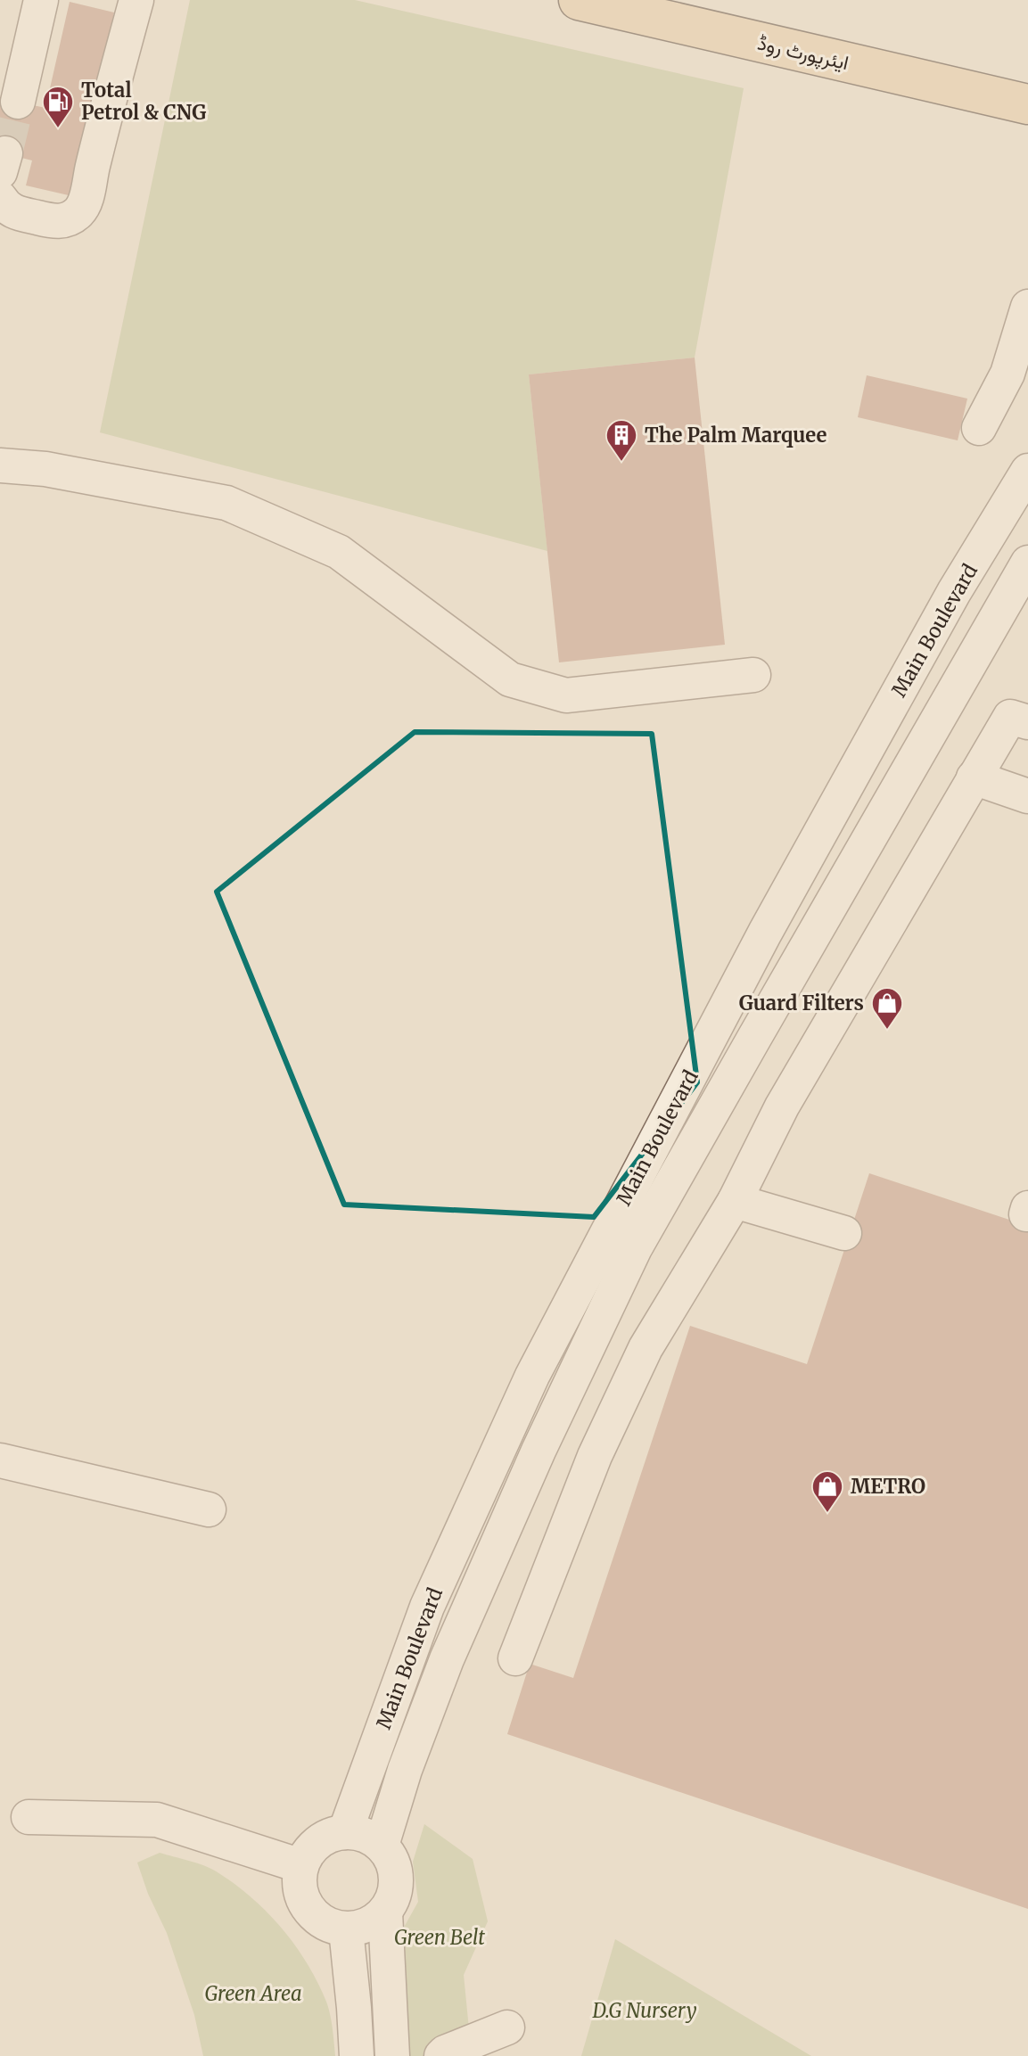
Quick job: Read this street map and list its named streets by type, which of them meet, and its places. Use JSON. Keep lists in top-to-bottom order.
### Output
{
  "streets": {
    "main road": ["ایئرپورٹ روڈ"],
    "street": ["Main Boulevard"]
  },
  "parks": ["Green Belt", "Green Area", "D.G Nursery"],
  "places": {
    "fuel station": ["Total Petrol & CNG"],
    "building": ["The Palm Marquee"],
    "shop": ["Guard Filters", "METRO"]
  }
}
